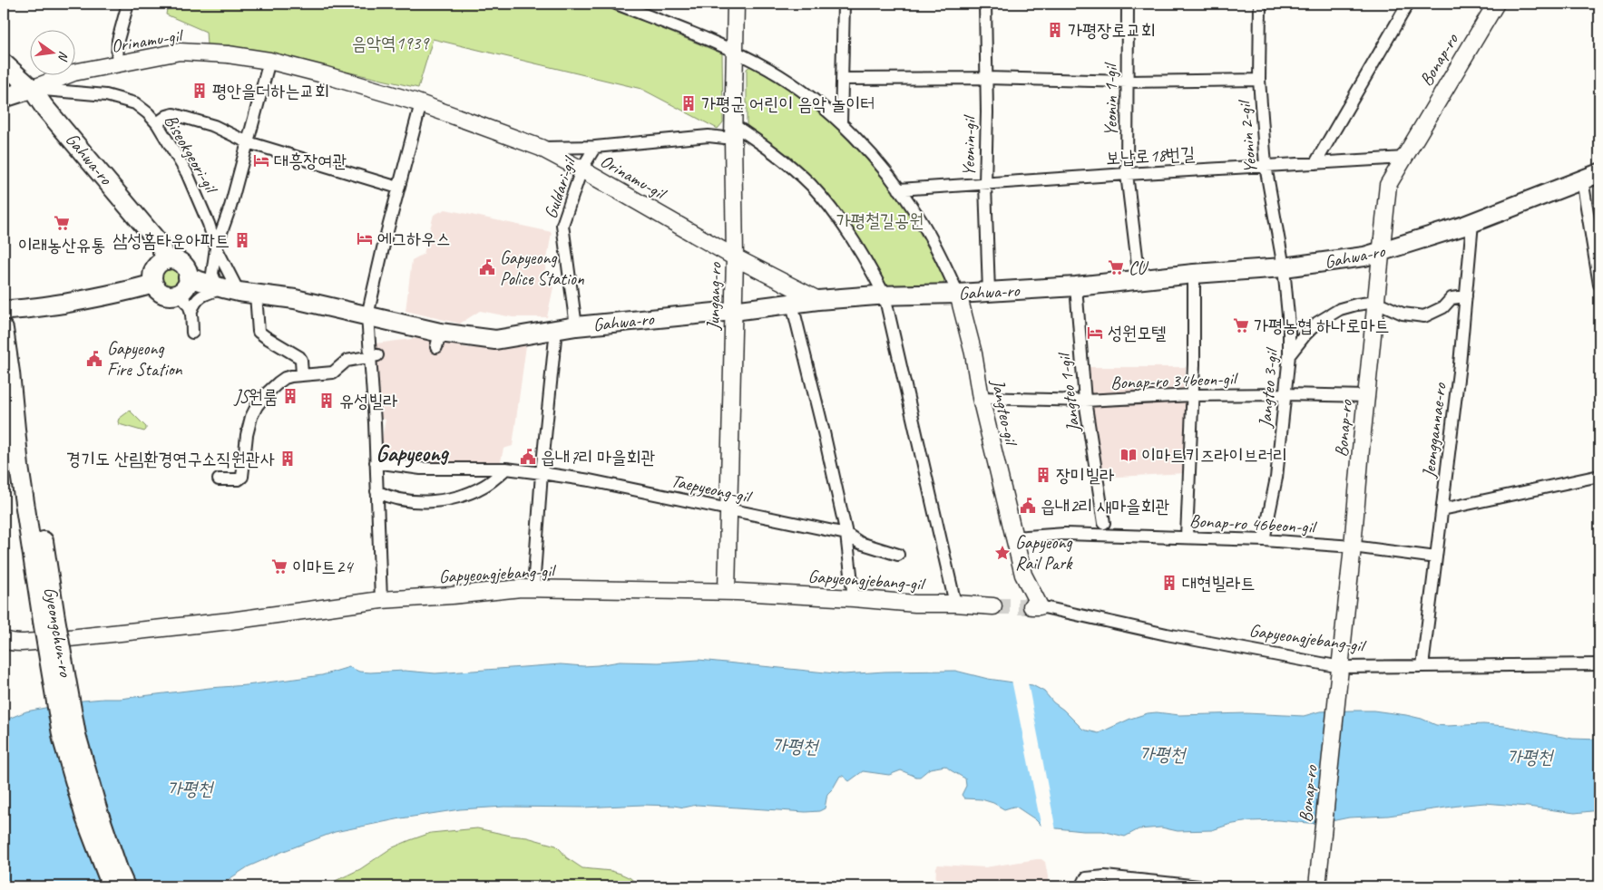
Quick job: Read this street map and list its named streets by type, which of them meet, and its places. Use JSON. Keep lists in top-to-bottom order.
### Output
{
  "streets": {
    "main road": ["Gahwa-ro", "Gyeongchun-ro"],
    "street": [
      "Orinamu-gil",
      "Bonap-ro",
      "Yeonin 1-gil",
      "Yeonin 2-gil",
      "Yeonin-gil",
      "Biseokgeori-gil",
      "보납로18번길",
      "Guldari-gil",
      "Jungang-ro",
      "Bonap-ro 34beon-gil",
      "Jangteo 3-gil",
      "Jangteo 1-gil",
      "Jangteo-gil",
      "Jeonggannae-ro",
      "Taepyeong-gil",
      "Bonap-ro 46beon-gil",
      "Gapyeongjebang-gil"
    ]
  },
  "crossings": [
    ["Orinamu-gil", "Biseokgeori-gil"],
    ["Orinamu-gil", "Gahwa-ro"],
    ["Orinamu-gil", "Guldari-gil"],
    ["Orinamu-gil", "Jungang-ro"],
    ["Bonap-ro", "보납로18번길"],
    ["Bonap-ro", "Gahwa-ro"],
    ["Bonap-ro", "Bonap-ro 34beon-gil"],
    ["Bonap-ro", "Bonap-ro 46beon-gil"],
    ["Bonap-ro", "Gapyeongjebang-gil"],
    ["Yeonin 1-gil", "보납로18번길"],
    ["Yeonin 1-gil", "Gahwa-ro"],
    ["Yeonin 2-gil", "보납로18번길"],
    ["Yeonin 2-gil", "Gahwa-ro"],
    ["Yeonin 2-gil", "Jangteo 3-gil"],
    ["Yeonin-gil", "보납로18번길"],
    ["Yeonin-gil", "Gahwa-ro"],
    ["Biseokgeori-gil", "Gahwa-ro"],
    ["Gahwa-ro", "Guldari-gil"],
    ["Gahwa-ro", "Jungang-ro"],
    ["Gahwa-ro", "Jangteo 3-gil"],
    ["Gahwa-ro", "Jangteo 1-gil"],
    ["Gahwa-ro", "Jangteo-gil"],
    ["Gahwa-ro", "Jeonggannae-ro"],
    ["Guldari-gil", "Jungang-ro"],
    ["Jungang-ro", "Taepyeong-gil"],
    ["Jungang-ro", "Gapyeongjebang-gil"],
    ["Bonap-ro 34beon-gil", "Jangteo 3-gil"],
    ["Bonap-ro 34beon-gil", "Jangteo 1-gil"],
    ["Bonap-ro 34beon-gil", "Jangteo-gil"],
    ["Jangteo 3-gil", "Bonap-ro 46beon-gil"],
    ["Jangteo-gil", "Bonap-ro 46beon-gil"],
    ["Jangteo-gil", "Gapyeongjebang-gil"],
    ["Jeonggannae-ro", "Gapyeongjebang-gil"],
    ["Bonap-ro 46beon-gil", "Gapyeongjebang-gil"]
  ],
  "districts": ["Gapyeong"],
  "water": ["가평천"],
  "parks": ["음악역1939", "가평철길공원"],
  "places": {
    "building": [
      "가평장로교회",
      "평안을더하는교회",
      "가평군 어린이 음악 놀이터",
      "삼성홈타운아파트",
      "JS원룸",
      "유성빌라",
      "경기도 산림환경연구소직원관사",
      "장미빌라",
      "대현빌라트"
    ],
    "hotel": ["대흥장여관", "에그하우스", "성원모텔"],
    "supermarket": [
      "이래농산유통",
      "CU",
      "가평농협 하나로마트",
      "이마트24"
    ],
    "public building": [
      "Gapyeong Police Station",
      "Gapyeong Fire Station",
      "읍내7리 마을회관",
      "읍내2리 새마을회관"
    ],
    "library": ["이마트키즈라이브러리"],
    "place": ["Gapyeong Rail Park"]
  },
  "north": "right"
}
